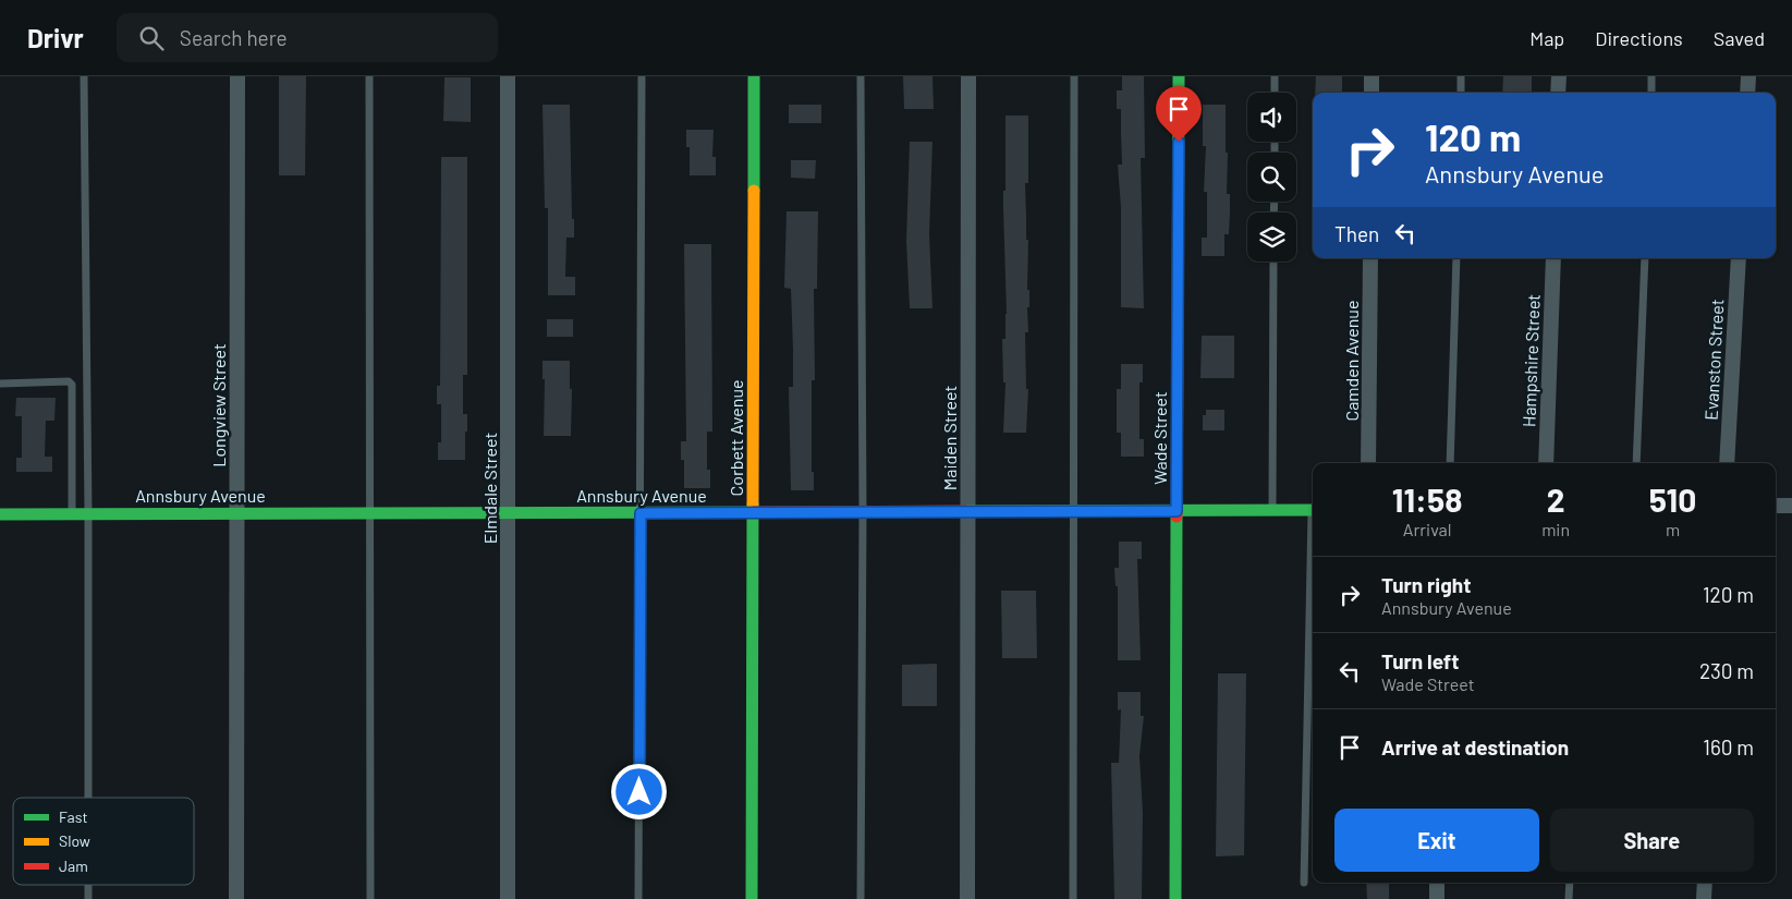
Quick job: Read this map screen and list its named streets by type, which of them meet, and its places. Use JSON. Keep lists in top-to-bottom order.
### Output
{
  "streets": {
    "street": [
      "Evanston Street",
      "Camden Avenue",
      "Hampshire Street",
      "Longview Street",
      "Corbett Avenue",
      "Maiden Street",
      "Wade Street",
      "Elmdale Street",
      "Annsbury Avenue"
    ]
  },
  "crossings": [
    ["Longview Street", "Annsbury Avenue"],
    ["Corbett Avenue", "Annsbury Avenue"],
    ["Maiden Street", "Annsbury Avenue"],
    ["Wade Street", "Annsbury Avenue"],
    ["Elmdale Street", "Annsbury Avenue"]
  ],
  "legend": ["Fast", "Slow", "Jam"],
  "page": {
    "header": "Drivr",
    "search": "Search here",
    "nav": ["Map", "Directions", "Saved"],
    "turn": ["120 m", "Annsbury Avenue"],
    "then": "Then",
    "eta": [
      "11:58",
      "Arrival",
      "2",
      "min",
      "510",
      "m"
    ],
    "list": [
      {
        "name": "Turn right",
        "note": "Annsbury Avenue",
        "value": "120 m"
      },
      {
        "name": "Turn left",
        "note": "Wade Street",
        "value": "230 m"
      },
      {
        "name": "Arrive at destination",
        "value": "160 m"
      }
    ],
    "buttons": ["Exit", "Share"]
  }
}
